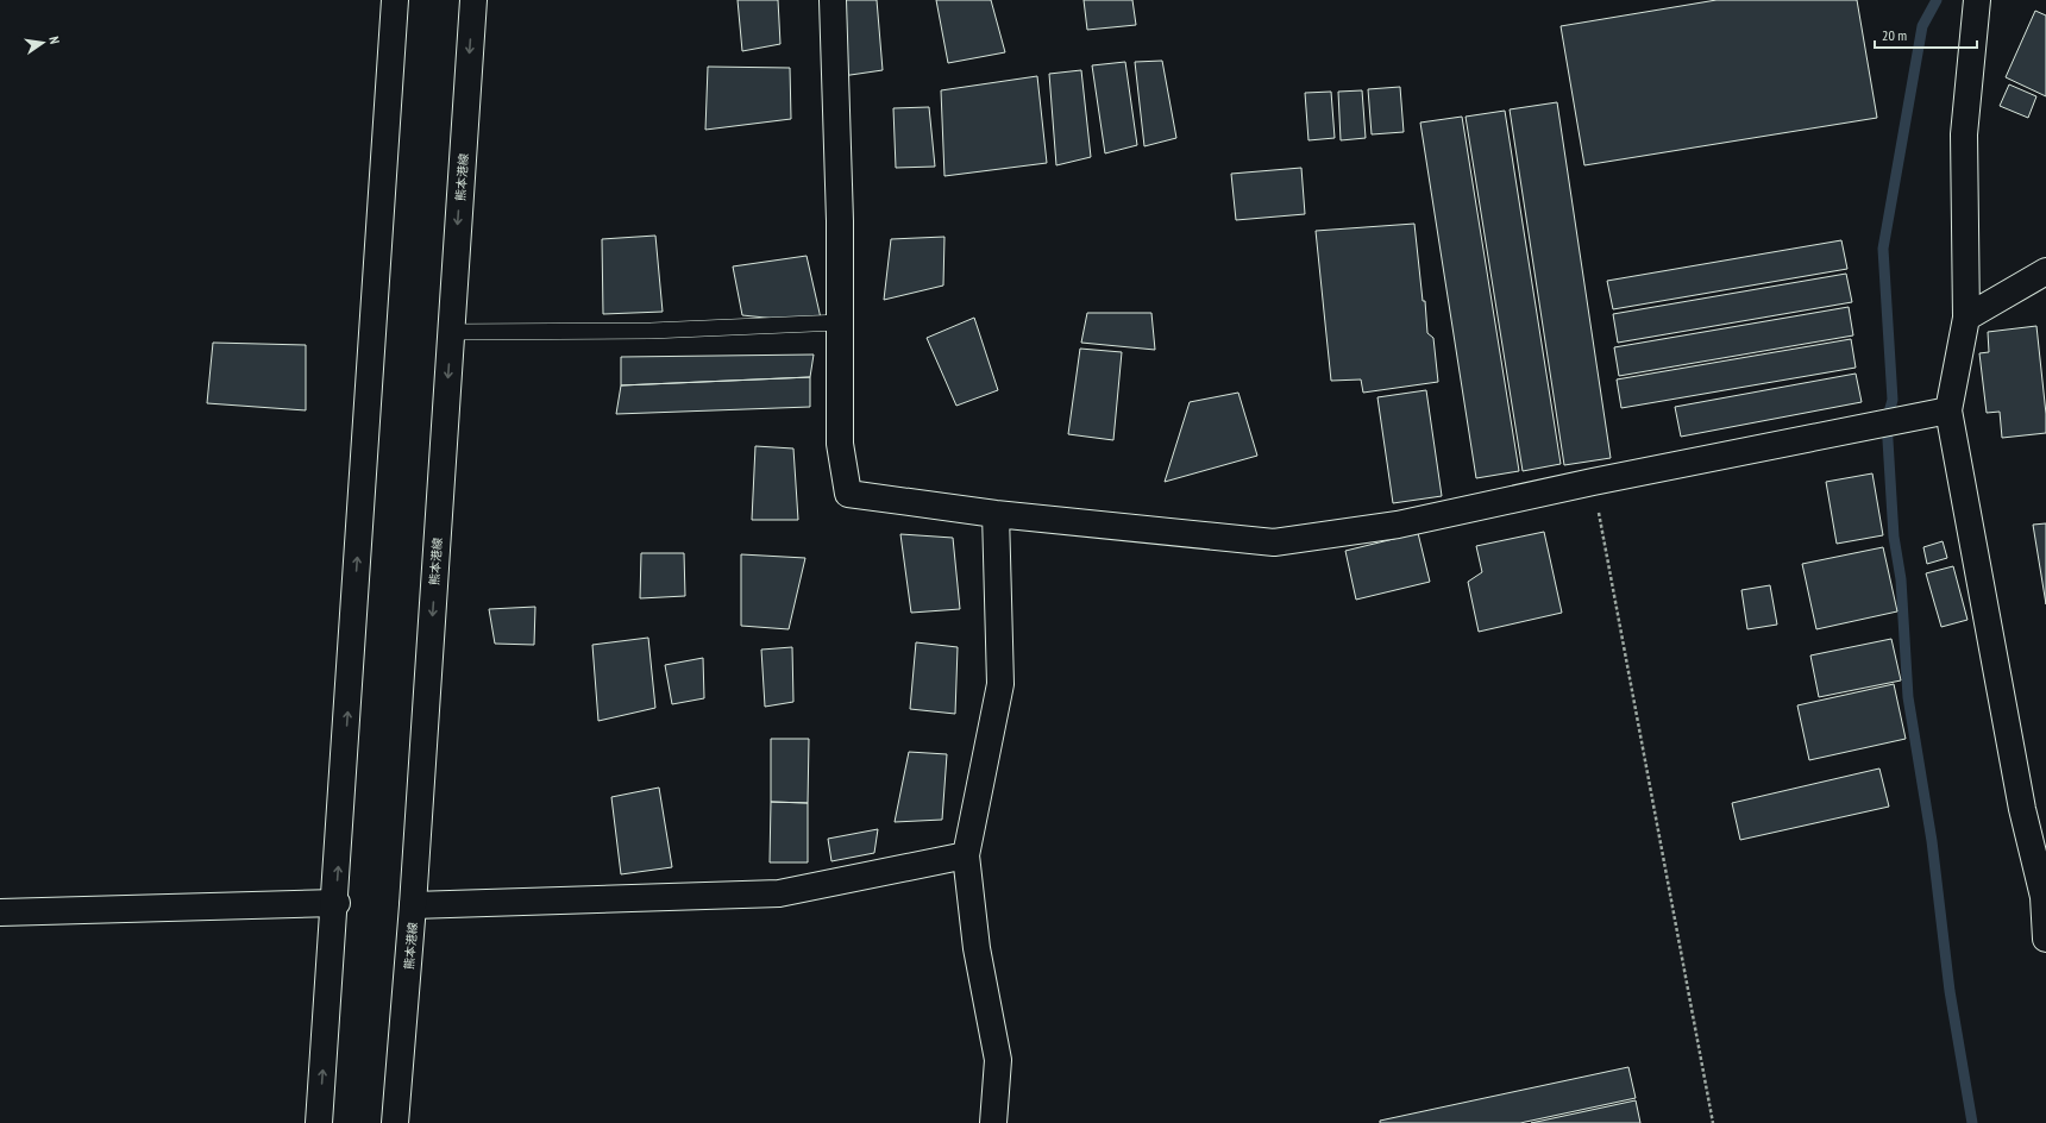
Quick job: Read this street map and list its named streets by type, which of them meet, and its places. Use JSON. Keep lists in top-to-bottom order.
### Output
{
  "streets": {
    "street": ["熊本港線"]
  },
  "scale_bar": "20 m",
  "north": "right"
}
